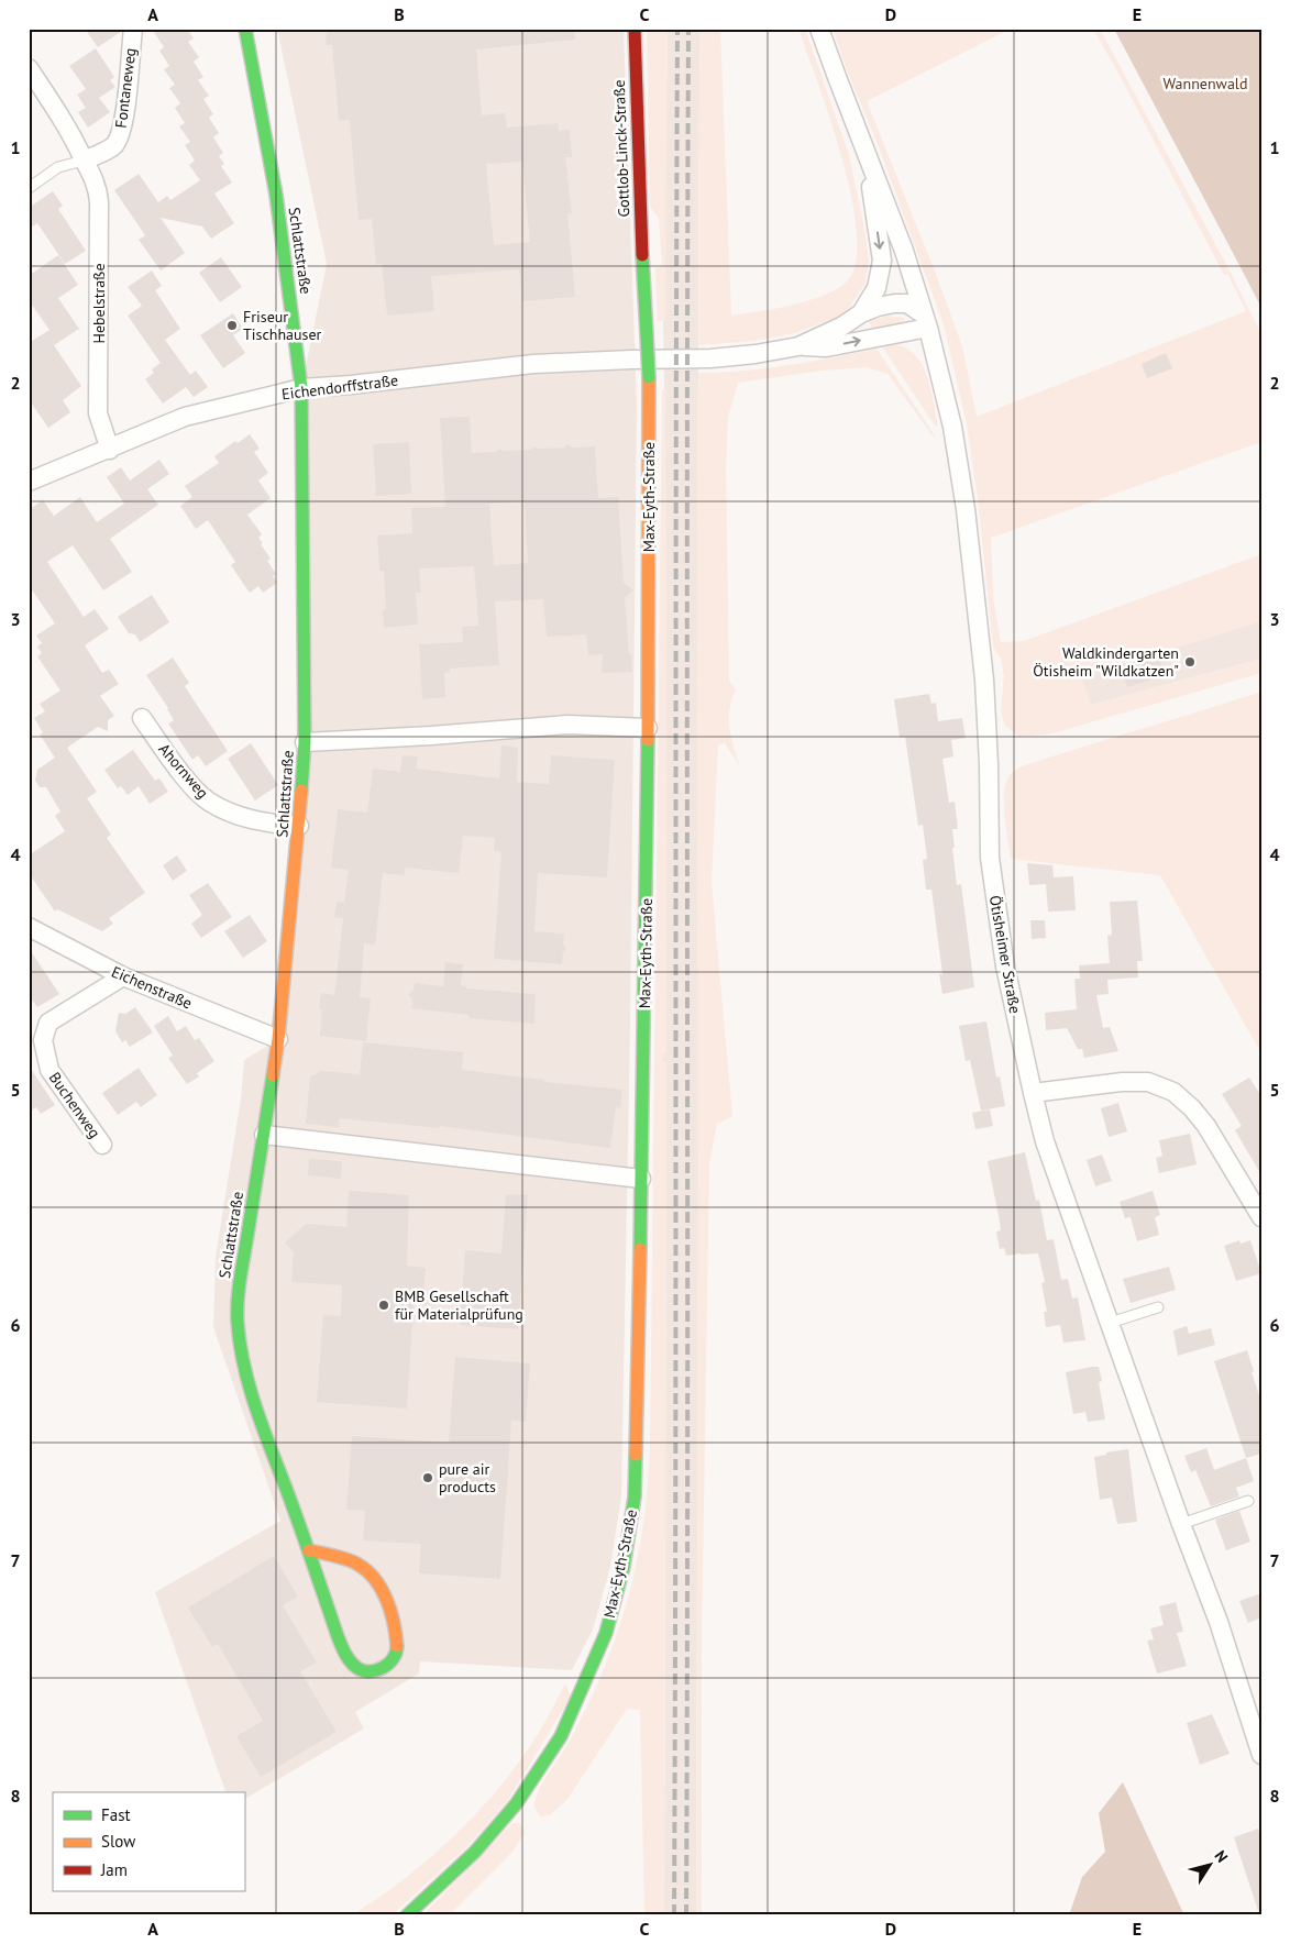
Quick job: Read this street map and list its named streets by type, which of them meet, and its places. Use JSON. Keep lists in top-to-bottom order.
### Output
{
  "streets": {
    "street": [
      "Fontaneweg",
      "Gottlob-Linck-Straße",
      "Schlattstraße",
      "Hebelstraße",
      "Eichendorffstraße",
      "Max-Eyth-Straße",
      "Ahornweg",
      "Ötisheimer Straße",
      "Eichenstraße",
      "Buchenweg"
    ]
  },
  "crossings": [
    ["Fontaneweg", "Hebelstraße"],
    ["Gottlob-Linck-Straße", "Max-Eyth-Straße"],
    ["Schlattstraße", "Eichendorffstraße"],
    ["Schlattstraße", "Ahornweg"],
    ["Schlattstraße", "Eichenstraße"],
    ["Hebelstraße", "Eichendorffstraße"],
    ["Eichenstraße", "Buchenweg"]
  ],
  "parks": ["Wannenwald"],
  "places": [
    "Friseur Tischhauser",
    "Waldkindergarten Ötisheim \"Wildkatzen\"",
    "BMB Gesellschaft für Materialprüfung",
    "pure air products"
  ],
  "legend": ["Fast", "Slow", "Jam"],
  "north": "top right",
  "grid": {
    "columns": [
      "A",
      "B",
      "C",
      "D",
      "E"
    ],
    "rows": [
      "1",
      "2",
      "3",
      "4",
      "5",
      "6",
      "7",
      "8"
    ]
  }
}
